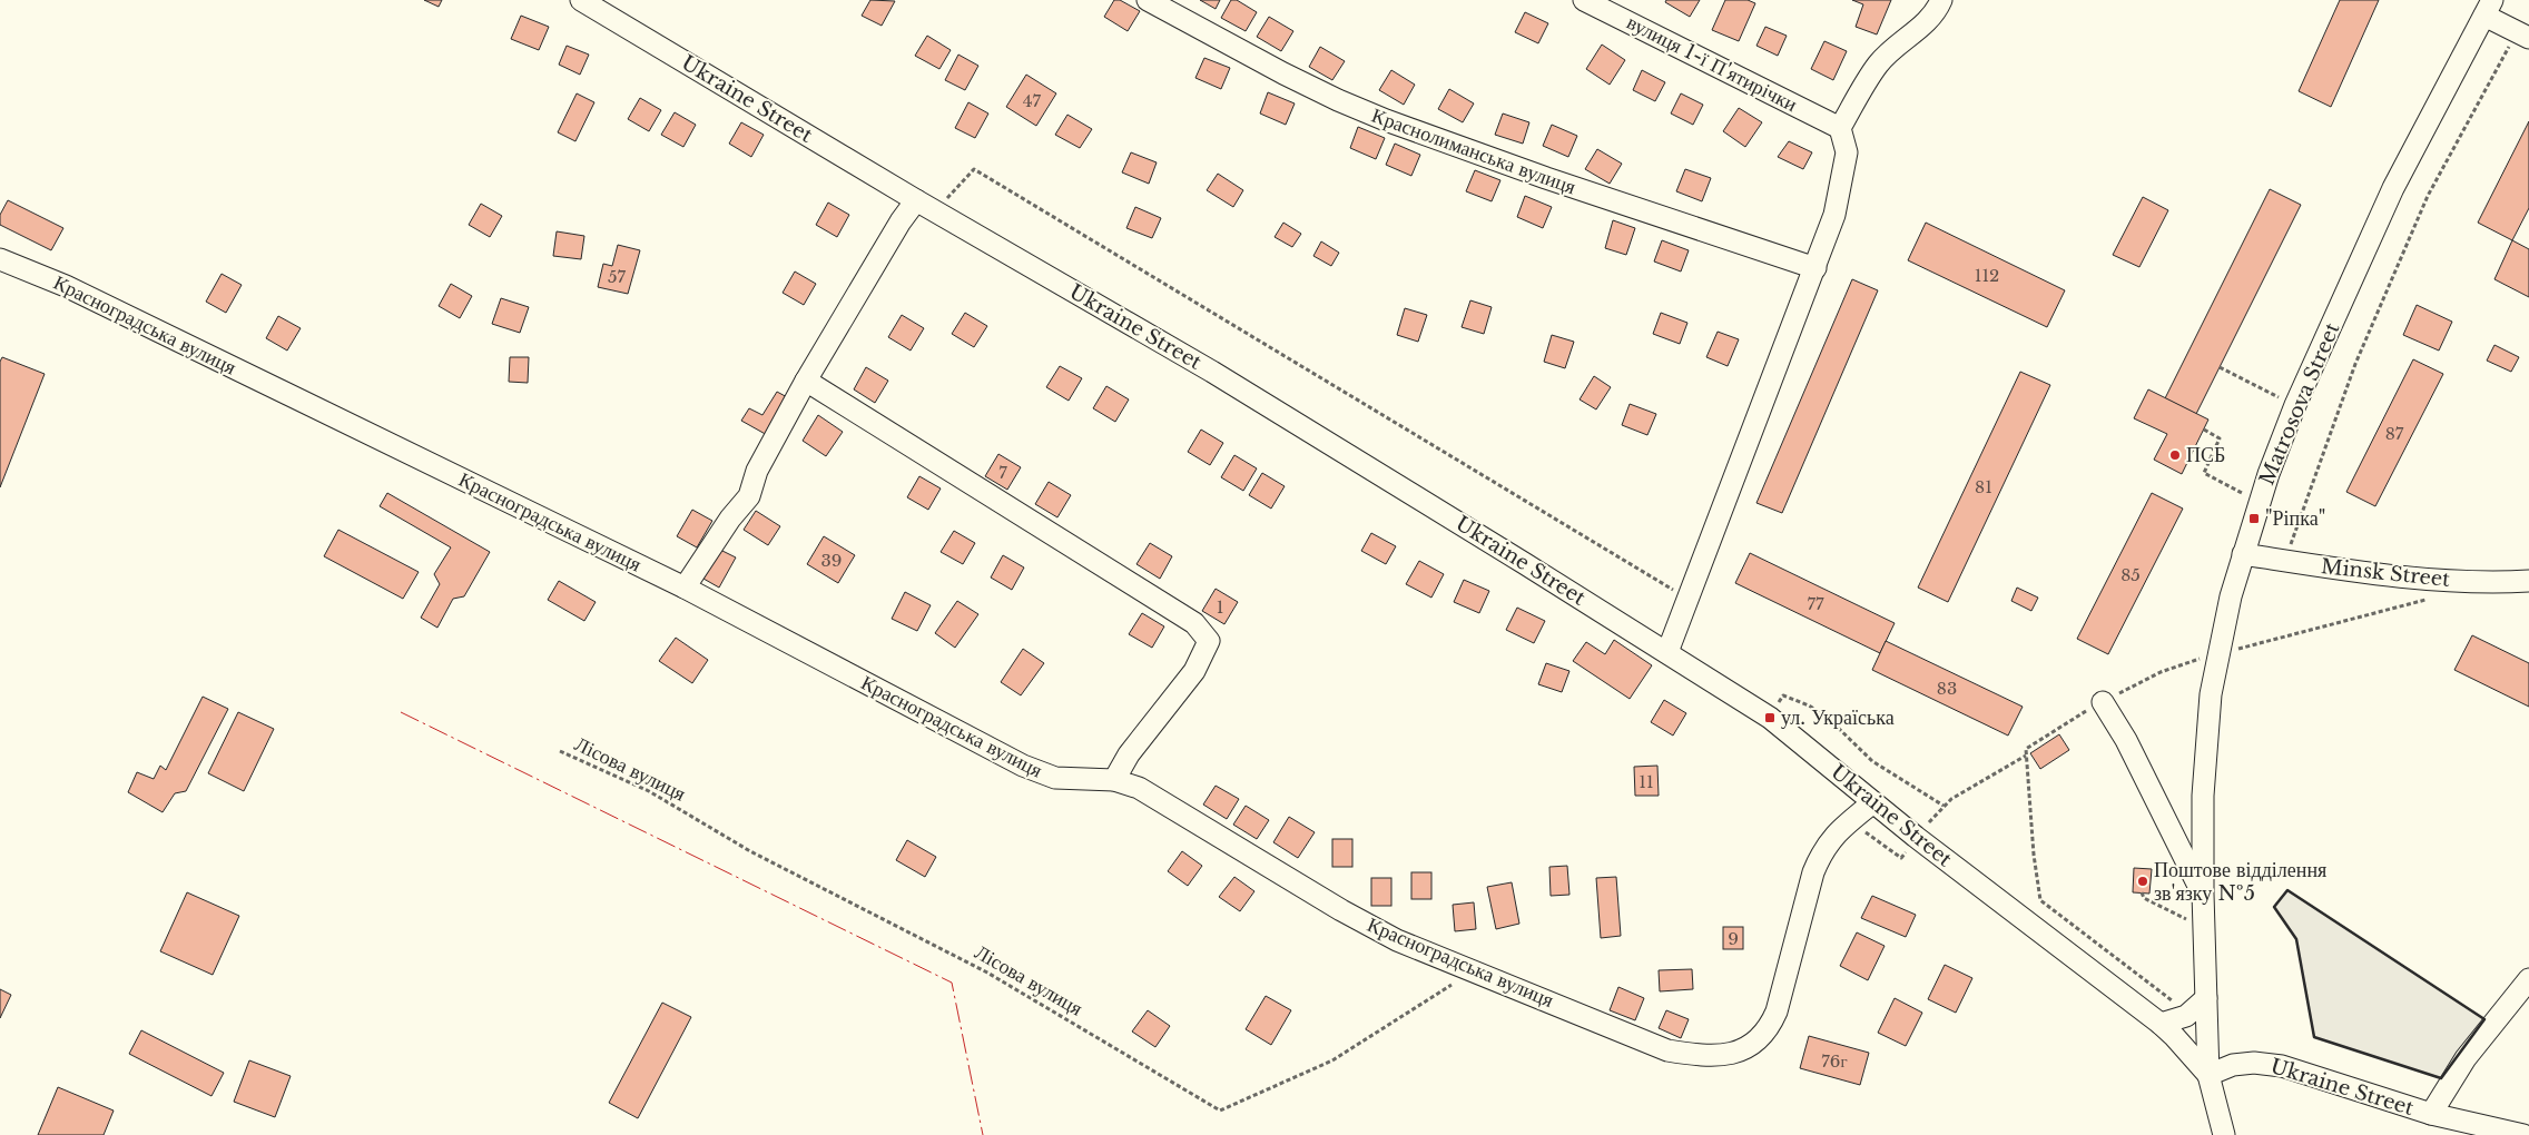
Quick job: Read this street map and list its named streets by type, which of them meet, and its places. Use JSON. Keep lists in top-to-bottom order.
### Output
{
  "streets": {
    "street": [
      "вулиця 1-ї П'ятирічки",
      "Ukraine Street",
      "Краснолиманська вулиця",
      "Красноградська вулиця",
      "Matrosova Street",
      "Minsk Street"
    ],
    "path": ["Лісова вулиця"]
  },
  "crossings": [
    ["Ukraine Street", "Красноградська вулиця"],
    ["Ukraine Street", "Matrosova Street"],
    ["Красноградська вулиця", "Лісова вулиця"],
    ["Matrosova Street", "Minsk Street"]
  ],
  "places": {
    "other": ["ПСБ", "Поштове відділення зв'язку №5"],
    "transit": ["\"Ріпка\"", "ул. Україська"]
  },
  "house_numbers": [
    "47",
    "112",
    "57",
    "87",
    "7",
    "81",
    "39",
    "85",
    "77",
    "1",
    "83",
    "11",
    "9",
    "76г"
  ]
}
